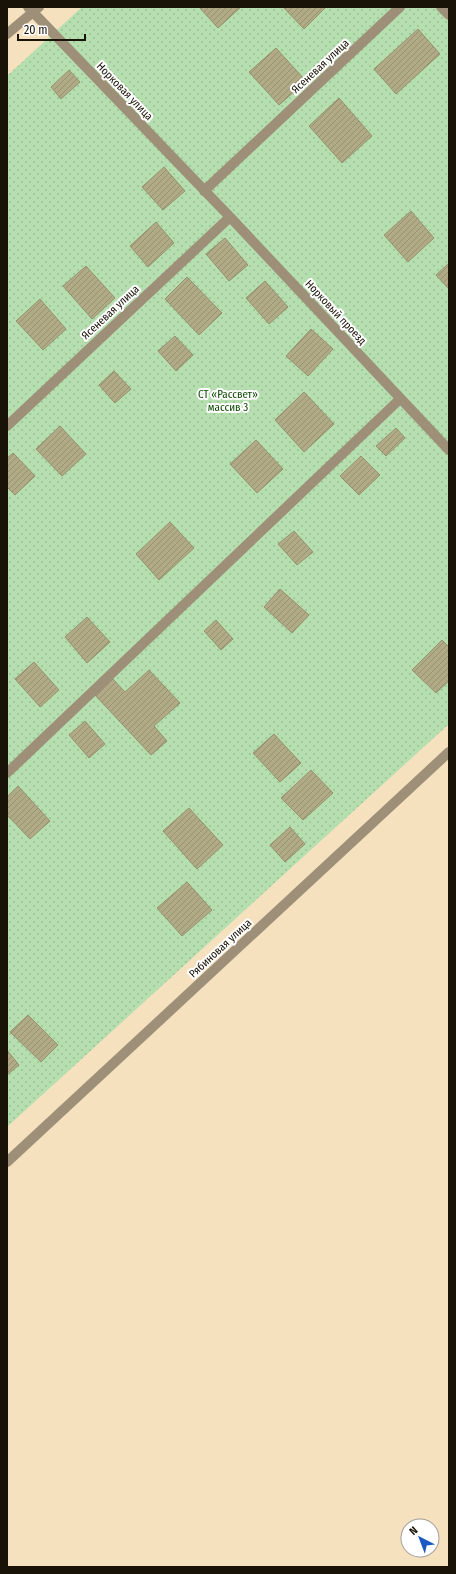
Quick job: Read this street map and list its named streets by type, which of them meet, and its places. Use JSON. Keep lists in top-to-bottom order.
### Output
{
  "streets": {
    "street": [
      "Ясеневая улица",
      "Норковая улица",
      "Норковый проезд",
      "Рябиновая улица"
    ]
  },
  "crossings": [
    ["Ясеневая улица", "Норковая улица"],
    ["Ясеневая улица", "Норковый проезд"],
    ["Норковая улица", "Норковый проезд"]
  ],
  "parks": ["СТ «Рассвет» массив 3"],
  "scale_bar": "20 m",
  "north": "top left"
}
